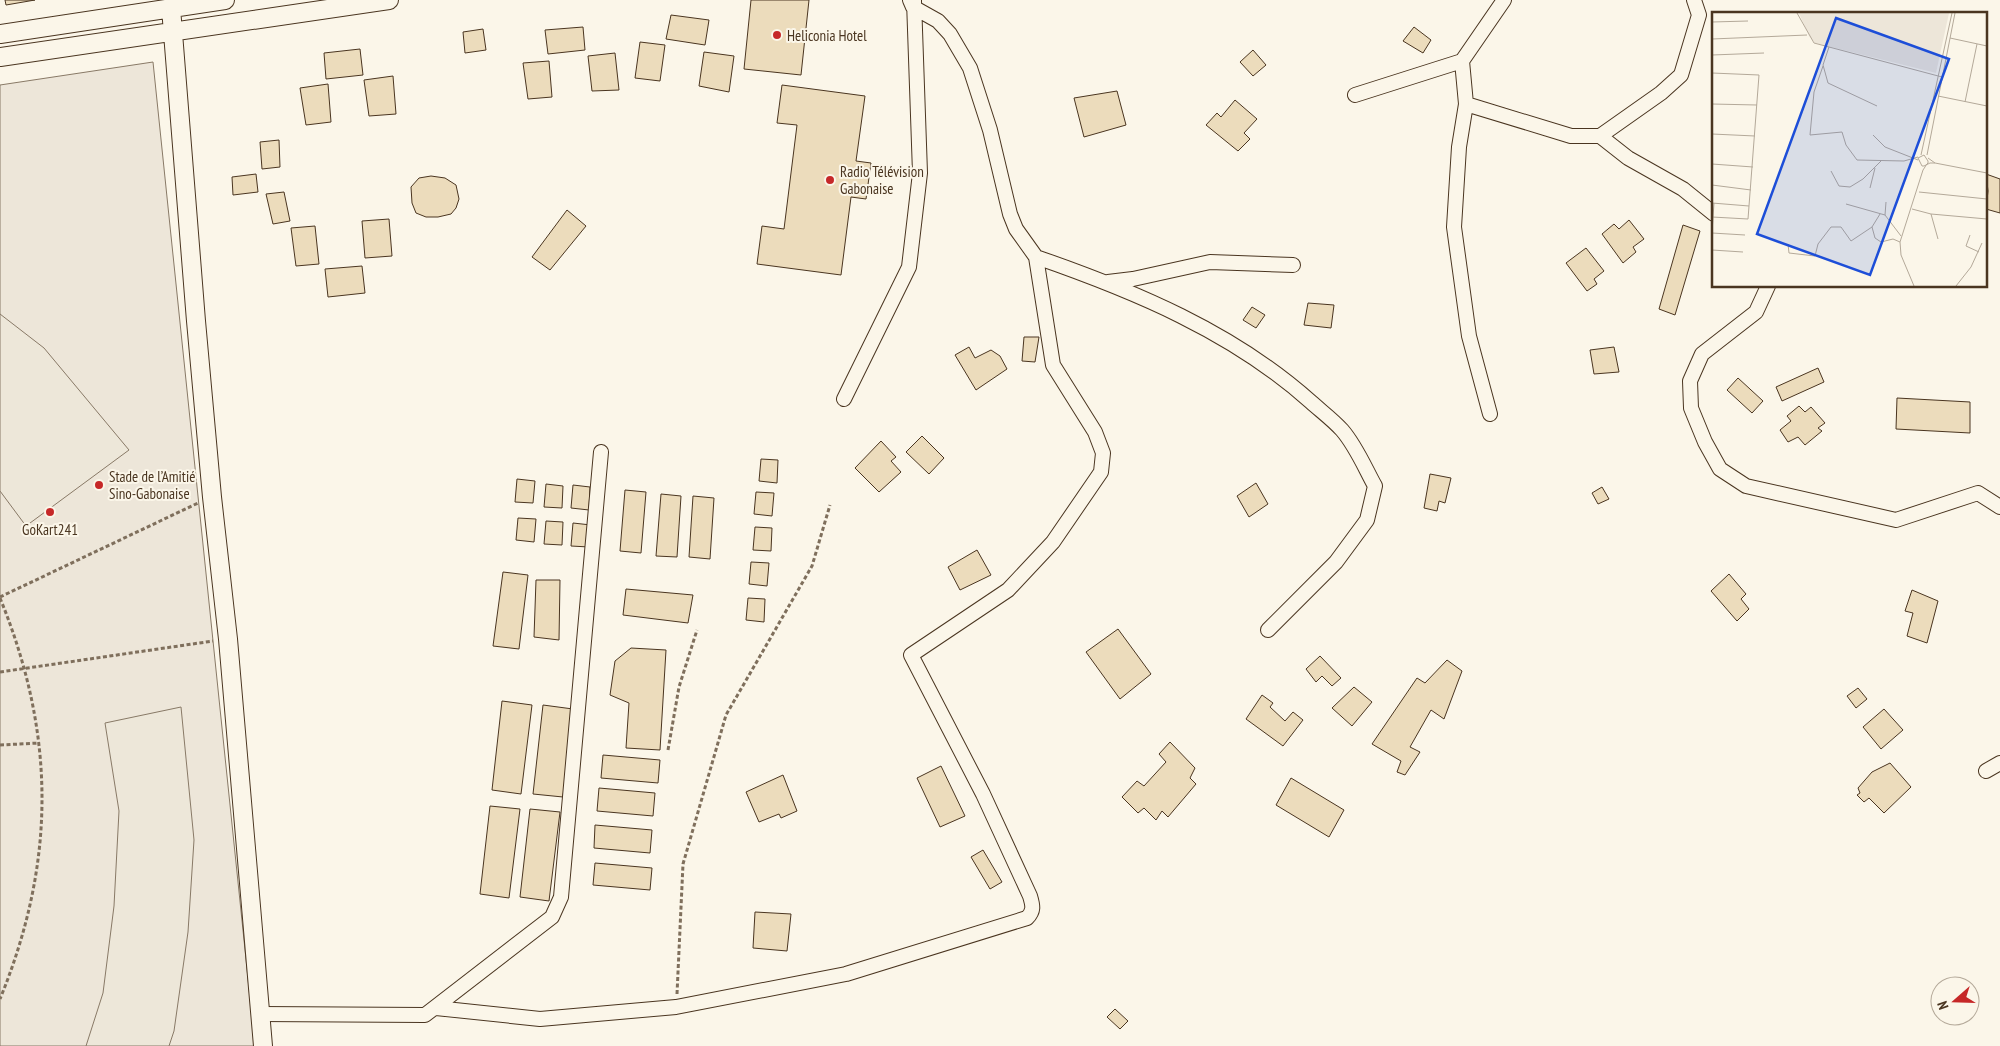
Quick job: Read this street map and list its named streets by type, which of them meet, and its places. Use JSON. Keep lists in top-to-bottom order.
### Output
{
  "places": [
    "Heliconia Hotel",
    "Radio Télévision Gabonaise",
    "Stade de l’Amitié Sino-Gabonaise",
    "GoKart241"
  ],
  "north": "left"
}
